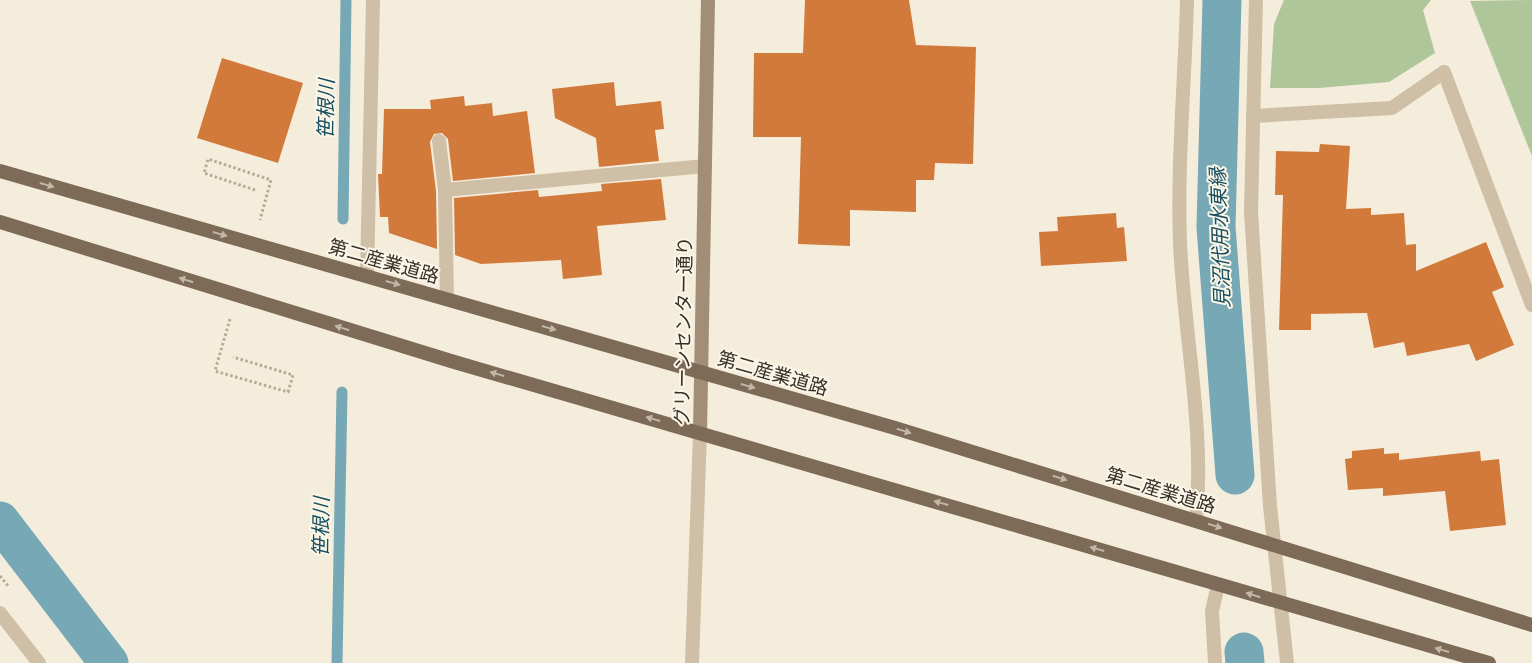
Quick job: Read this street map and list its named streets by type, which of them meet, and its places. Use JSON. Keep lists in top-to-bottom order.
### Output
{
  "streets": {
    "main road": ["第二産業道路", "グリーンセンター通り"]
  },
  "crossings": [
    ["第二産業道路", "グリーンセンター通り"]
  ],
  "water": ["笹根川", "見沼代用水東縁"]
}
